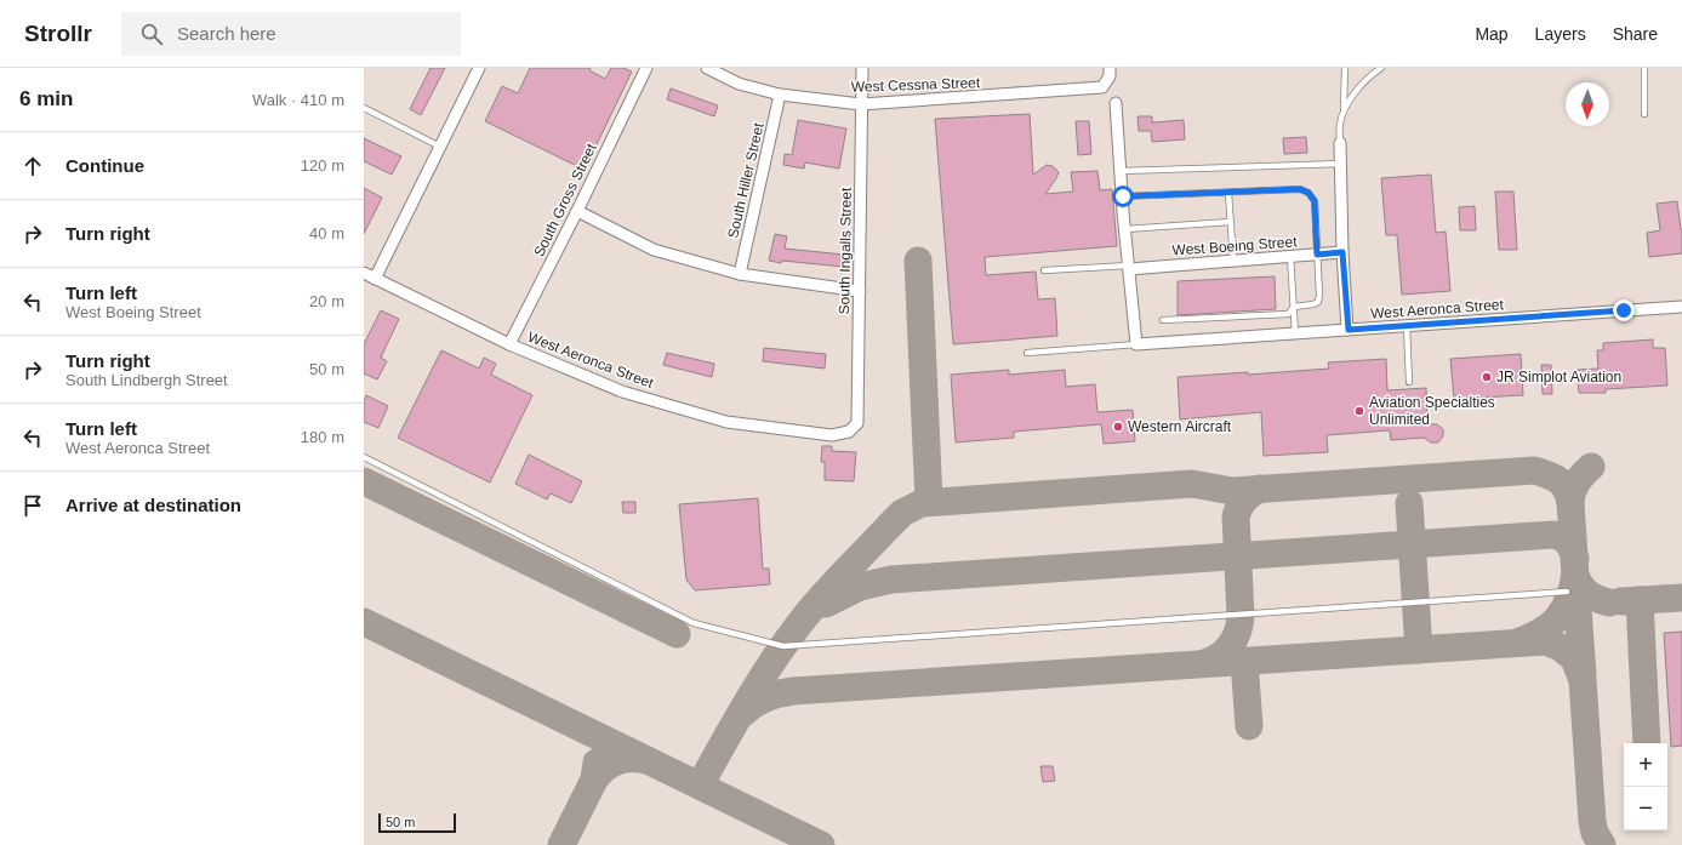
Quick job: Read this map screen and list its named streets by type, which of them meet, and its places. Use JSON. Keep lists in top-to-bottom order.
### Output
{
  "streets": {
    "street": [
      "West Cessna Street",
      "South Hiller Street",
      "South Gross Street",
      "West Boeing Street",
      "South Ingalls Street",
      "West Aeronca Street"
    ]
  },
  "crossings": [
    ["West Cessna Street", "South Hiller Street"],
    ["West Cessna Street", "South Ingalls Street"],
    ["South Gross Street", "West Aeronca Street"],
    ["South Ingalls Street", "West Aeronca Street"]
  ],
  "places": ["JR Simplot Aviation", "Aviation Specialties Unlimited", "Western Aircraft"],
  "scale_bar": "50 m",
  "north": "bottom",
  "page": {
    "header": "Strollr",
    "search": "Search here",
    "nav": ["Map", "Layers", "Share"],
    "heading": ["6 min", "Walk · 410 m"],
    "list": [
      ["Continue", "120 m"],
      ["Turn right", "40 m"],
      ["Turn left", "West Boeing Street", "20 m"],
      ["Turn right", "South Lindbergh Street", "50 m"],
      ["Turn left", "West Aeronca Street", "180 m"],
      "Arrive at destination"
    ],
    "map_buttons": ["+", "−"],
    "scale": "50 m"
  }
}
